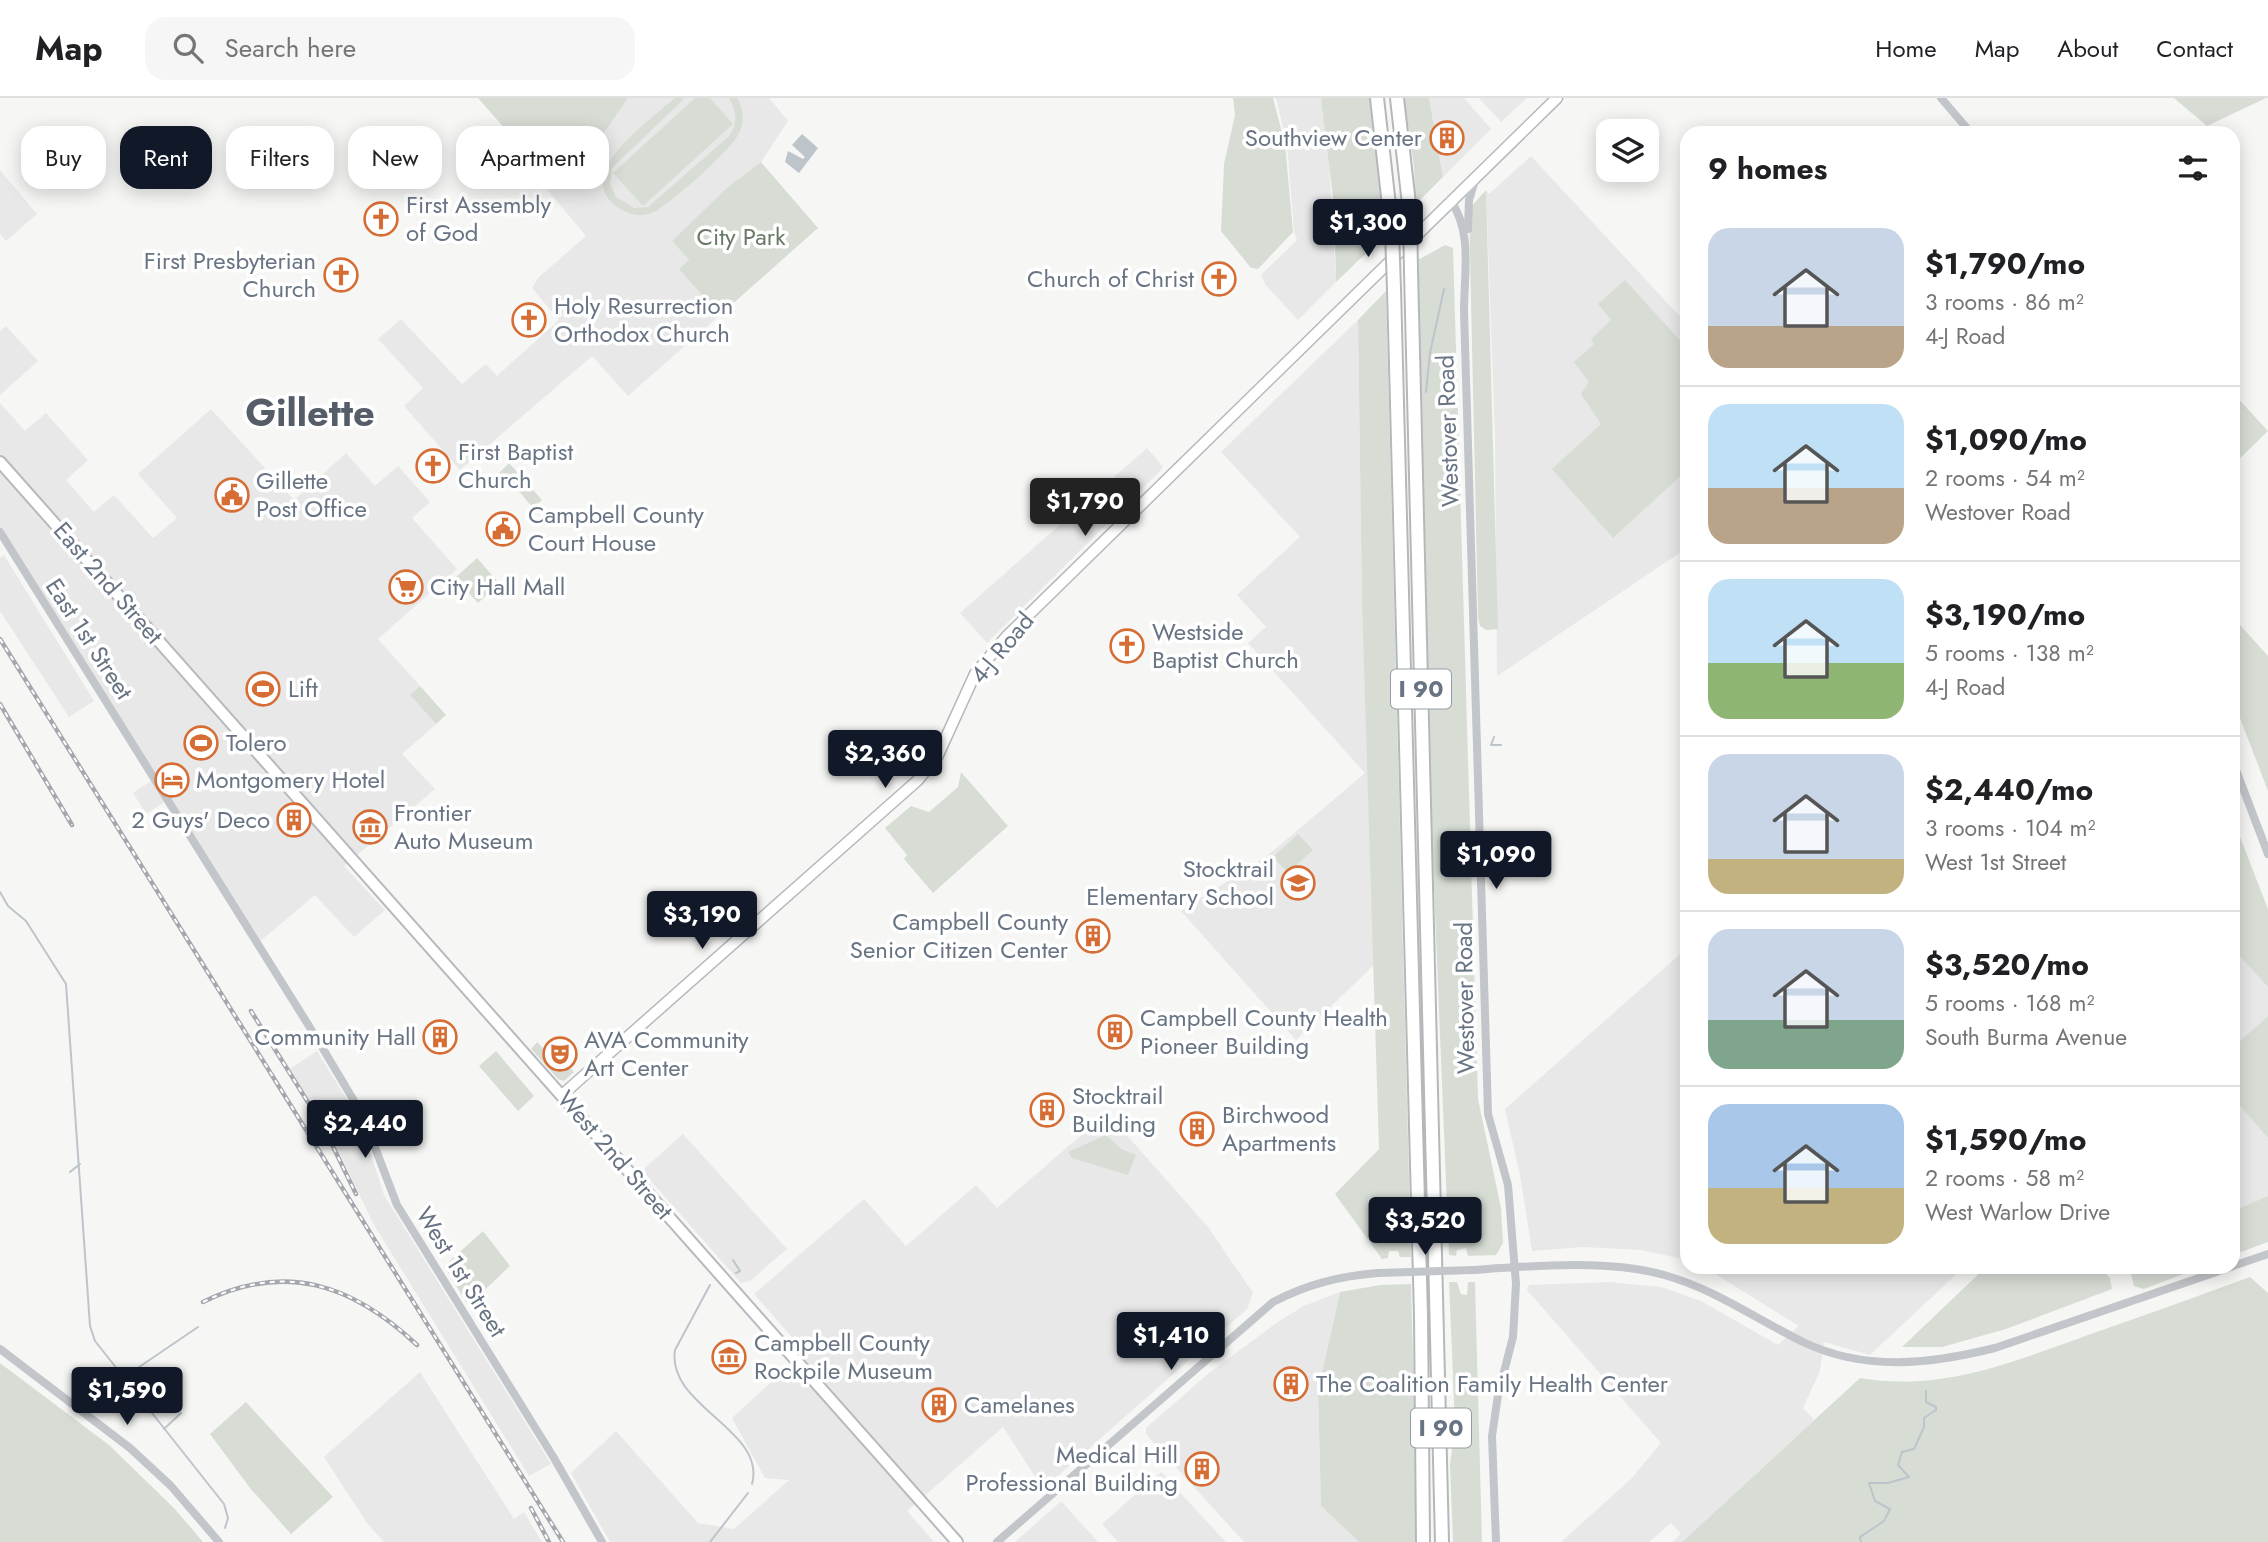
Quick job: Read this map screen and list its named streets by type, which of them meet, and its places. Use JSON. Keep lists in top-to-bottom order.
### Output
{
  "streets": {
    "highway": ["I 90"],
    "main road": ["East 2nd Street", "4-J Road", "West 2nd Street"],
    "street": ["Westover Road", "East 1st Street", "West 1st Street"]
  },
  "crossings": [
    ["Westover Road", "4-J Road"],
    ["East 2nd Street", "West 2nd Street"],
    ["East 1st Street", "West 1st Street"],
    ["4-J Road", "West 2nd Street"]
  ],
  "districts": ["Gillette"],
  "parks": ["City Park"],
  "places": {
    "building": [
      "Southview Center",
      "2 Guys' Deco",
      "Campbell County Senior Citizen Center",
      "Campbell County Health Pioneer Building",
      "Community Hall",
      "Stocktrail Building",
      "Birchwood Apartments",
      "The Coalition Family Health Center",
      "Camelanes",
      "Medical Hill Professional Building"
    ],
    "church": [
      "First Assembly of God",
      "First Presbyterian Church",
      "Church of Christ",
      "Holy Resurrection Orthodox Church",
      "First Baptist Church",
      "Westside Baptist Church"
    ],
    "public building": ["Gillette Post Office", "Campbell County Court House"],
    "supermarket": ["City Hall Mall"],
    "sports": ["Lift", "Tolero"],
    "hotel": ["Montgomery Hotel"],
    "museum": ["Frontier Auto Museum", "Campbell County Rockpile Museum"],
    "school or university": ["Stocktrail Elementary School"],
    "theatre": ["AVA Community Art Center"]
  },
  "page": {
    "header": "Map",
    "search": "Search here",
    "nav": [
      "Home",
      "Map",
      "About",
      "Contact"
    ],
    "chip": [
      "Buy",
      "Rent",
      "Filters",
      "New",
      "Apartment"
    ],
    "heading": "9 homes",
    "price": [
      "$1,300",
      "$1,790",
      "$2,360",
      "$1,090",
      "$3,190",
      "$2,440",
      "$3,520",
      "$1,410",
      "$1,590"
    ],
    "list": [
      {
        "name": "$1,790/mo",
        "note": "3 rooms · 86 m² · 4-J Road"
      },
      {
        "name": "$1,090/mo",
        "note": "2 rooms · 54 m² · Westover Road"
      },
      {
        "name": "$3,190/mo",
        "note": "5 rooms · 138 m² · 4-J Road"
      },
      {
        "name": "$2,440/mo",
        "note": "3 rooms · 104 m² · West 1st Street"
      },
      {
        "name": "$3,520/mo",
        "note": "5 rooms · 168 m² · South Burma Avenue"
      },
      {
        "name": "$1,590/mo",
        "note": "2 rooms · 58 m² · West Warlow Drive"
      }
    ]
  }
}
